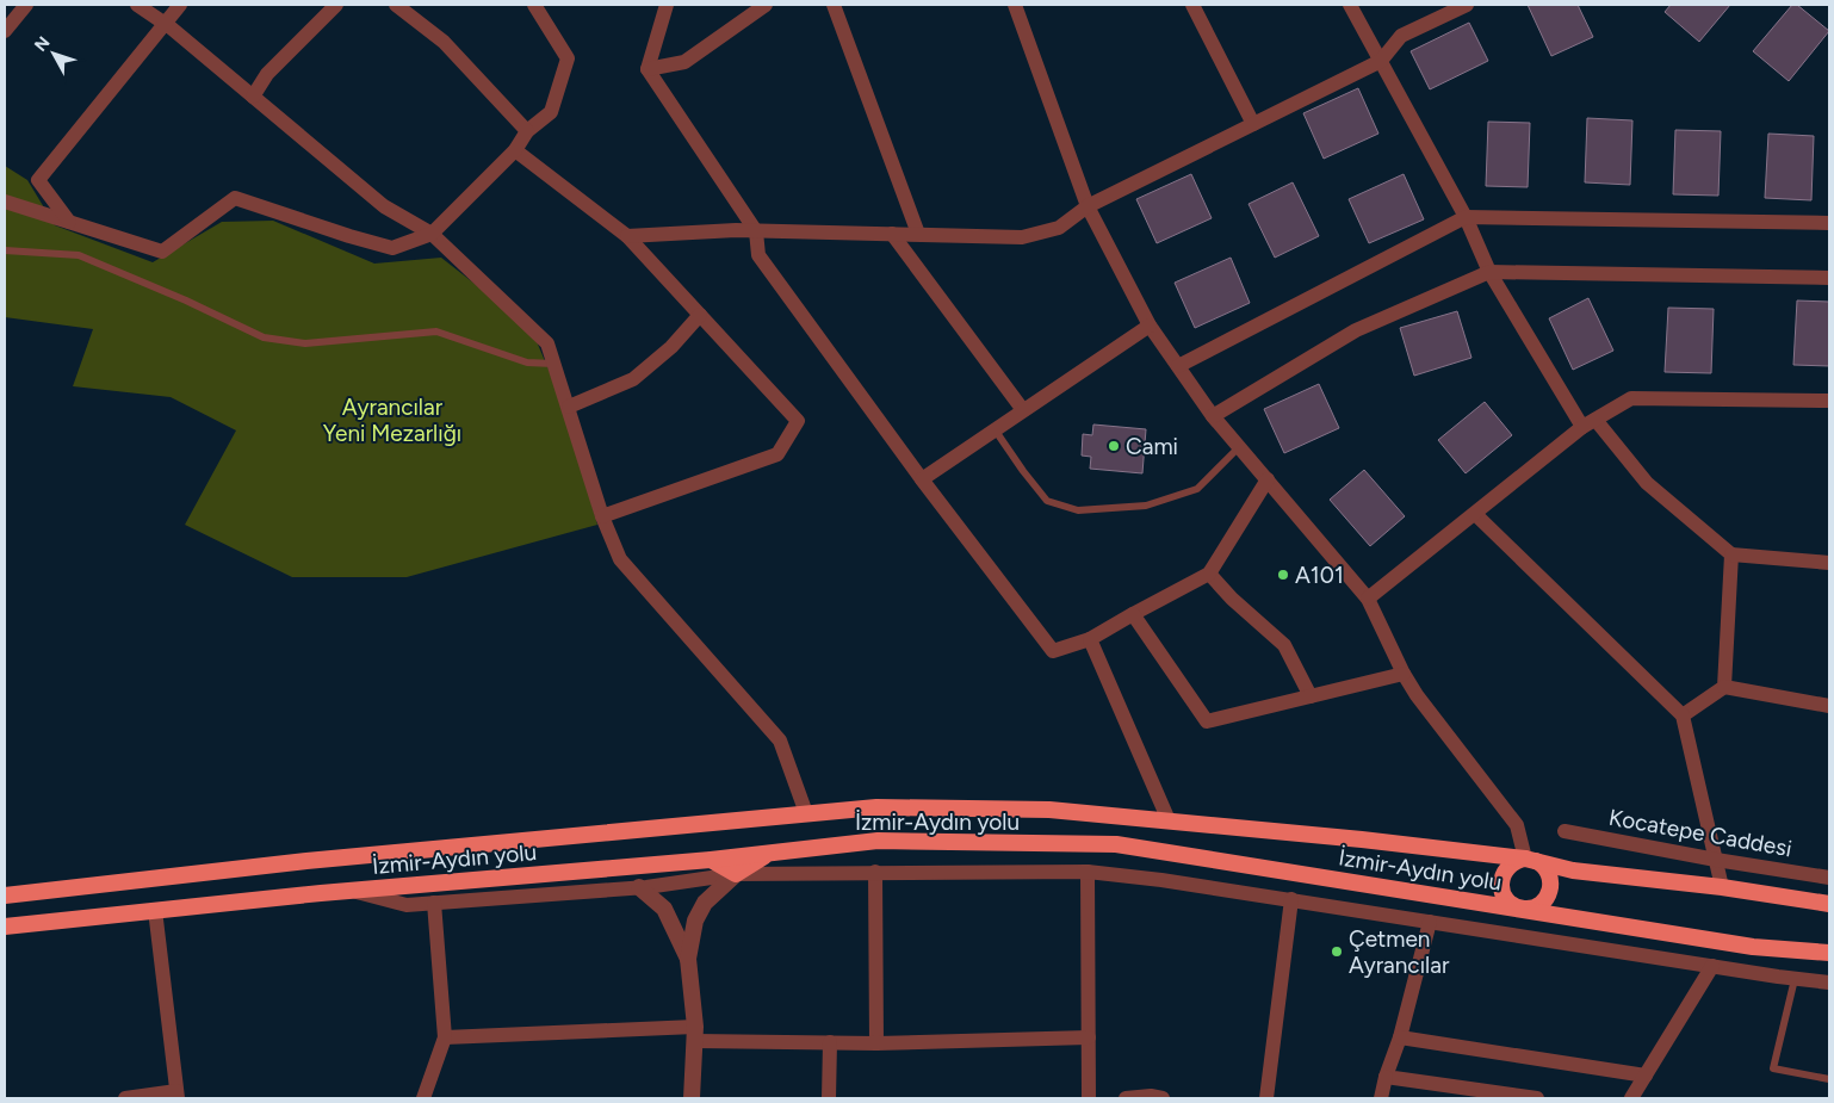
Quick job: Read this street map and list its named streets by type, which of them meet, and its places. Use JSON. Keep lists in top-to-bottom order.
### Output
{
  "streets": {
    "highway": ["İzmir-Aydın yolu"],
    "street": ["Kocatepe Caddesi"]
  },
  "parks": ["Ayrancılar Yeni Mezarlığı"],
  "places": ["Cami", "A101", "Çetmen Ayrancılar"],
  "north": "top left"
}
